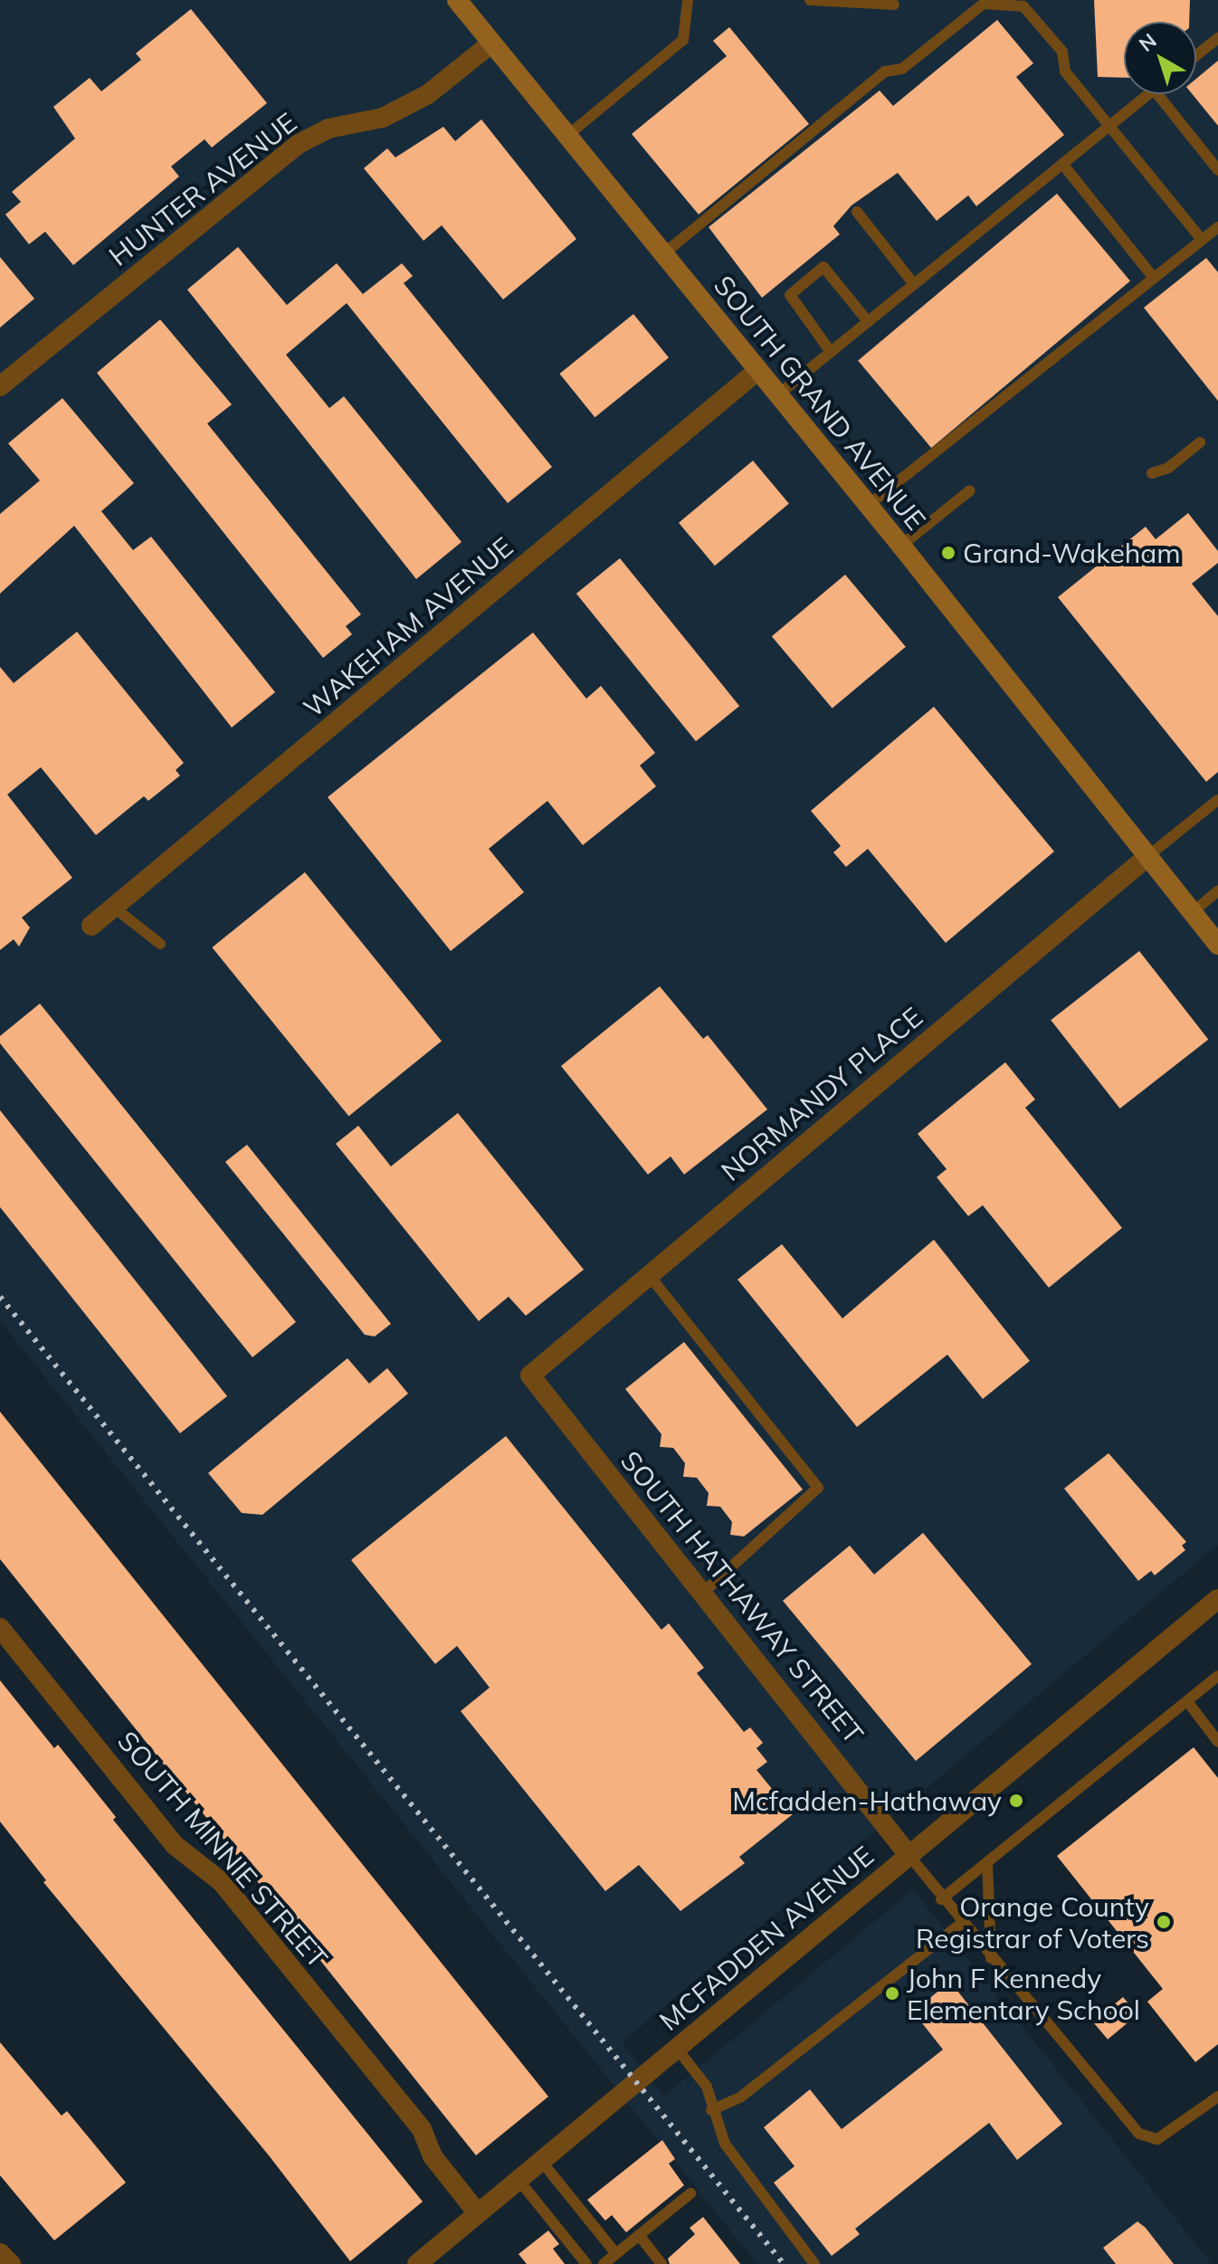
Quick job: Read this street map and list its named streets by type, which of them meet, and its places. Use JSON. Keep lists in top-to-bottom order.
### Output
{
  "streets": {
    "main road": ["SOUTH GRAND AVENUE"],
    "street": [
      "HUNTER AVENUE",
      "WAKEHAM AVENUE",
      "NORMANDY PLACE",
      "SOUTH HATHAWAY STREET",
      "SOUTH MINNIE STREET",
      "MCFADDEN AVENUE"
    ]
  },
  "crossings": [
    ["HUNTER AVENUE", "SOUTH GRAND AVENUE"],
    ["SOUTH GRAND AVENUE", "WAKEHAM AVENUE"],
    ["SOUTH GRAND AVENUE", "NORMANDY PLACE"],
    ["NORMANDY PLACE", "SOUTH HATHAWAY STREET"],
    ["SOUTH HATHAWAY STREET", "MCFADDEN AVENUE"],
    ["SOUTH MINNIE STREET", "MCFADDEN AVENUE"]
  ],
  "places": [
    "Grand-Wakeham",
    "Mcfadden-Hathaway",
    "Orange County Registrar of Voters",
    "John F Kennedy Elementary School"
  ],
  "north": "top left"
}
